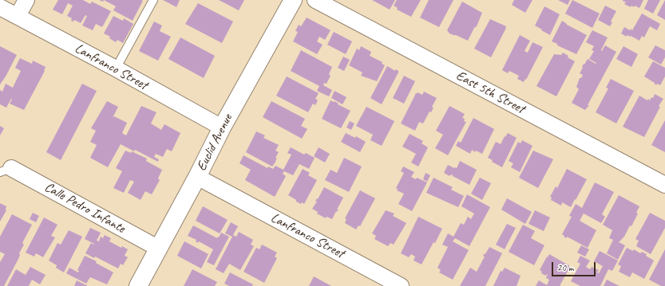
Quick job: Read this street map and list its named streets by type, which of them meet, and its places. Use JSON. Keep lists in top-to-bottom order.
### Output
{
  "streets": {
    "street": [
      "Lanfranco Street",
      "East 5th Street",
      "Euclid Avenue",
      "Calle Pedro Infante"
    ]
  },
  "crossings": [
    ["Lanfranco Street", "Euclid Avenue"],
    ["Euclid Avenue", "Calle Pedro Infante"]
  ],
  "scale_bar": "20 m"
}
